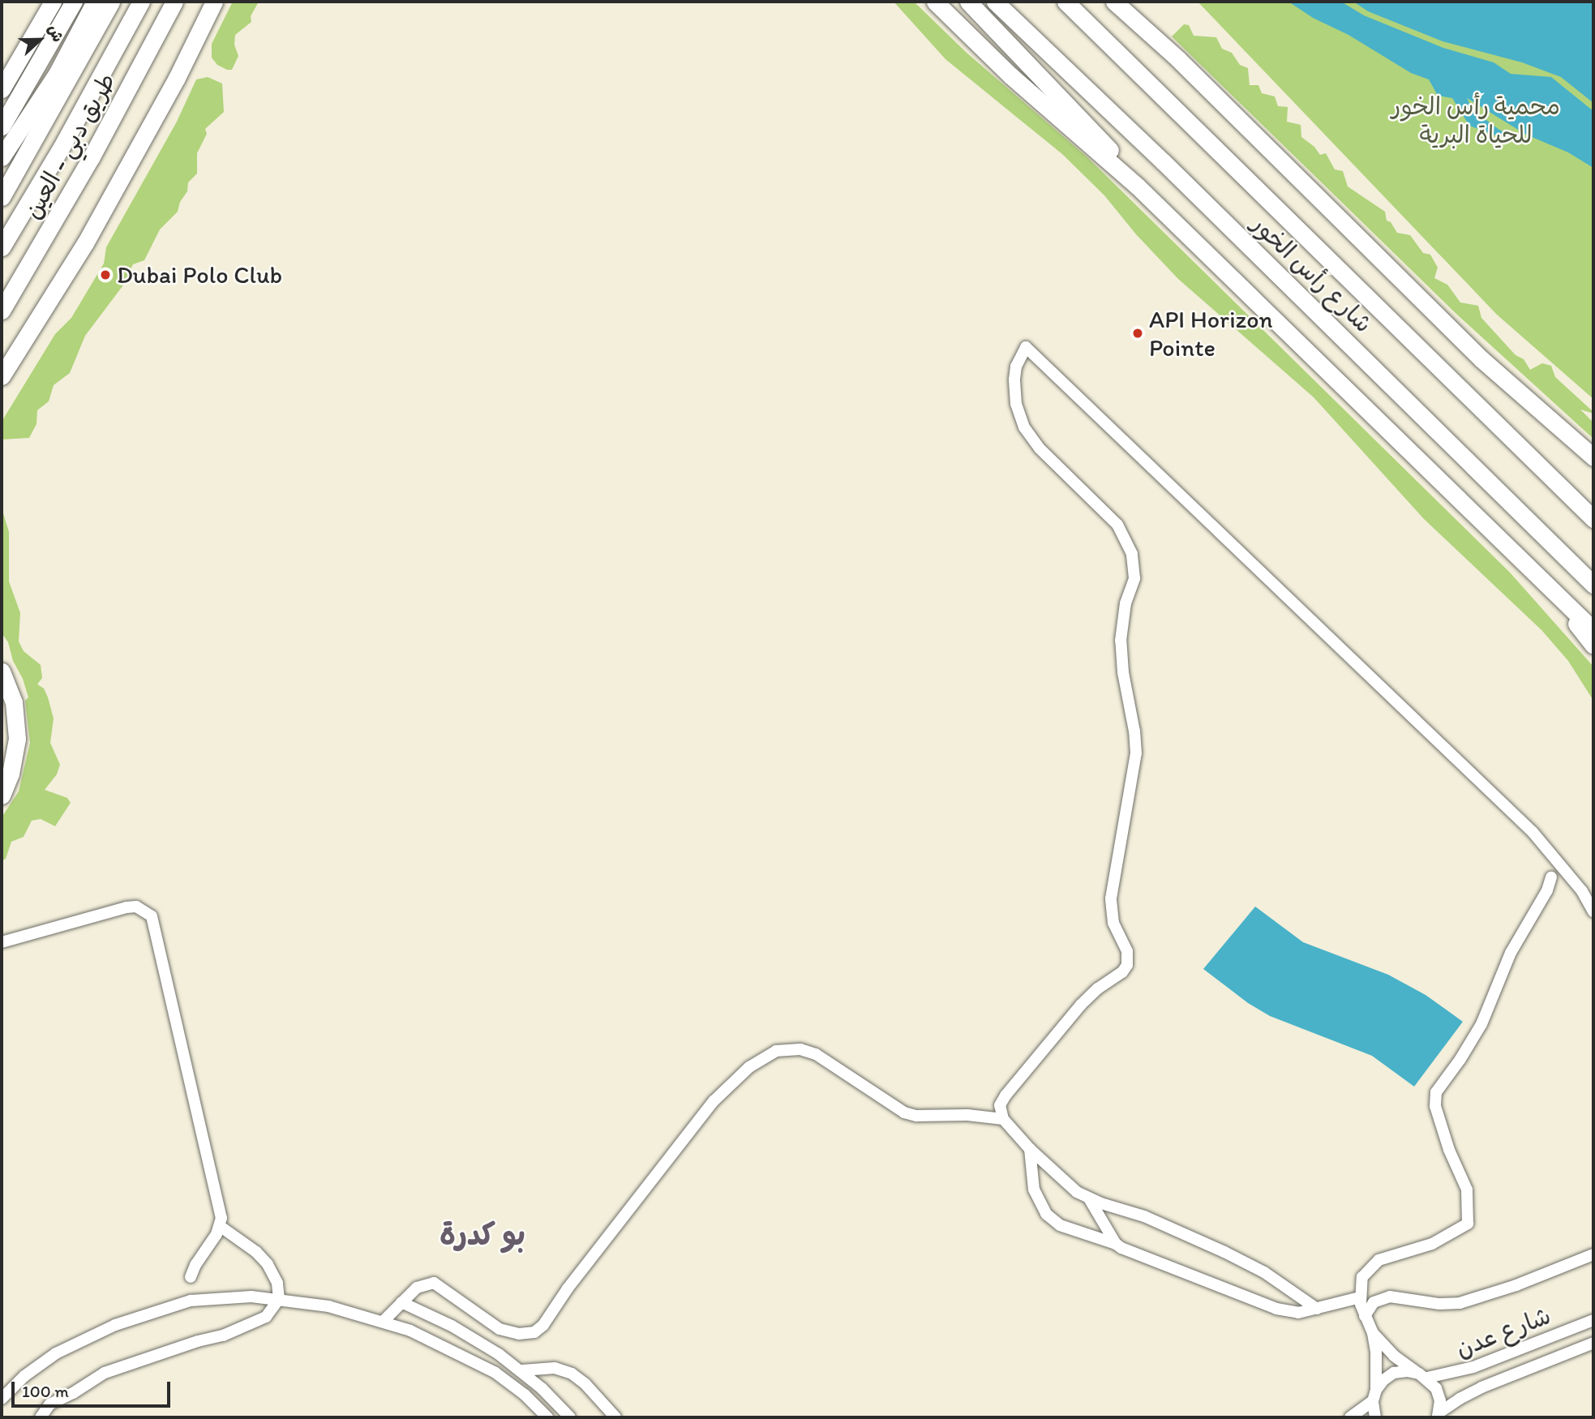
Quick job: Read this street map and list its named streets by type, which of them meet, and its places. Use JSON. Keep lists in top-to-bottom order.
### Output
{
  "streets": {
    "highway": ["طريق دبي - العين", "شارع رأس الخور"],
    "street": ["شارع عدن"]
  },
  "districts": ["بو كدرة"],
  "parks": ["محمية رأس الخور للحياة البرية"],
  "places": ["Dubai Polo Club", "API Horizon Pointe"],
  "scale_bar": "100 m",
  "north": "right"
}
